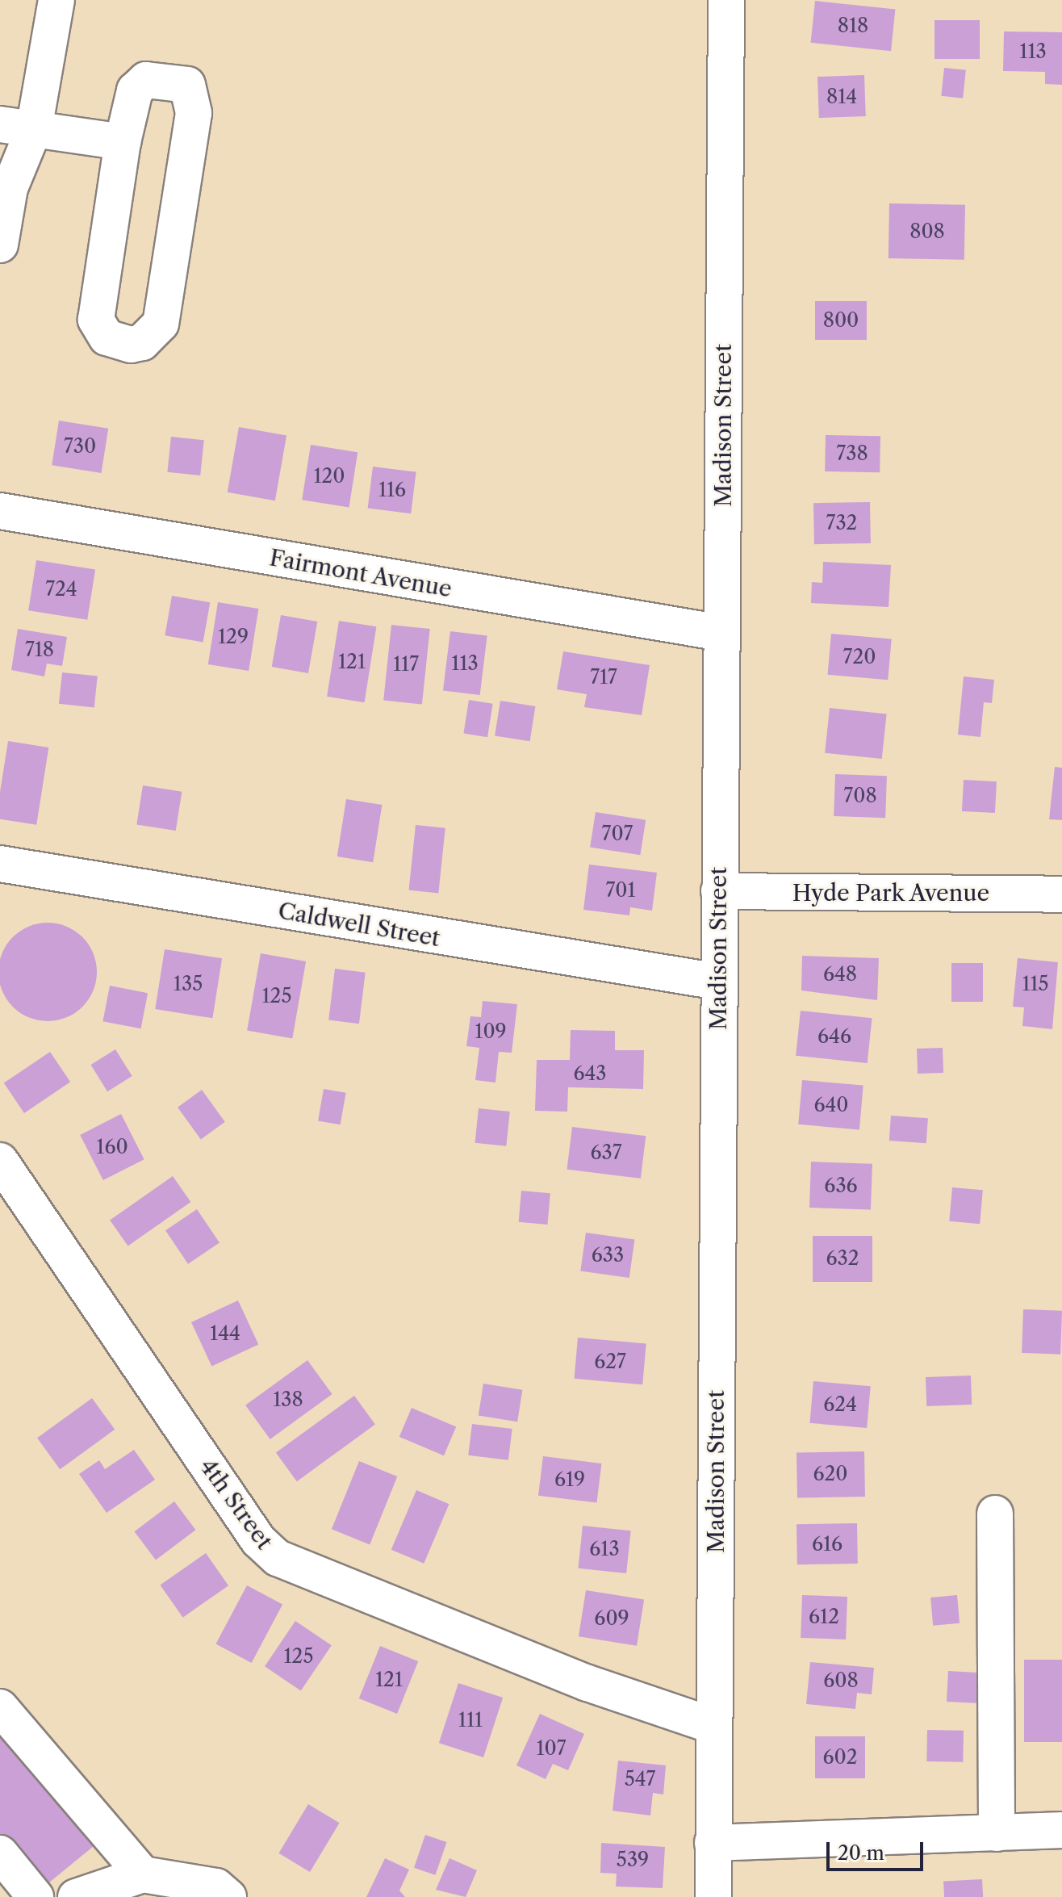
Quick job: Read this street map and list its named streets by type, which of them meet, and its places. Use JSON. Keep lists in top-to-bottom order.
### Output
{
  "streets": {
    "street": [
      "Madison Street",
      "Fairmont Avenue",
      "Hyde Park Avenue",
      "Caldwell Street",
      "4th Street"
    ]
  },
  "crossings": [
    ["Madison Street", "Fairmont Avenue"],
    ["Madison Street", "Hyde Park Avenue"],
    ["Madison Street", "Caldwell Street"],
    ["Madison Street", "4th Street"]
  ],
  "house_numbers": [
    "818",
    "113",
    "814",
    "808",
    "800",
    "730",
    "738",
    "120",
    "116",
    "732",
    "724",
    "129",
    "718",
    "720",
    "121",
    "113",
    "117",
    "717",
    "708",
    "707",
    "701",
    "648",
    "135",
    "115",
    "125",
    "109",
    "646",
    "643",
    "640",
    "160",
    "637",
    "636",
    "633",
    "632",
    "144",
    "627",
    "138",
    "624",
    "620",
    "619",
    "616",
    "613",
    "612",
    "609",
    "125",
    "121",
    "608",
    "111",
    "107",
    "602",
    "547",
    "539"
  ],
  "scale_bar": "20 m"
}
